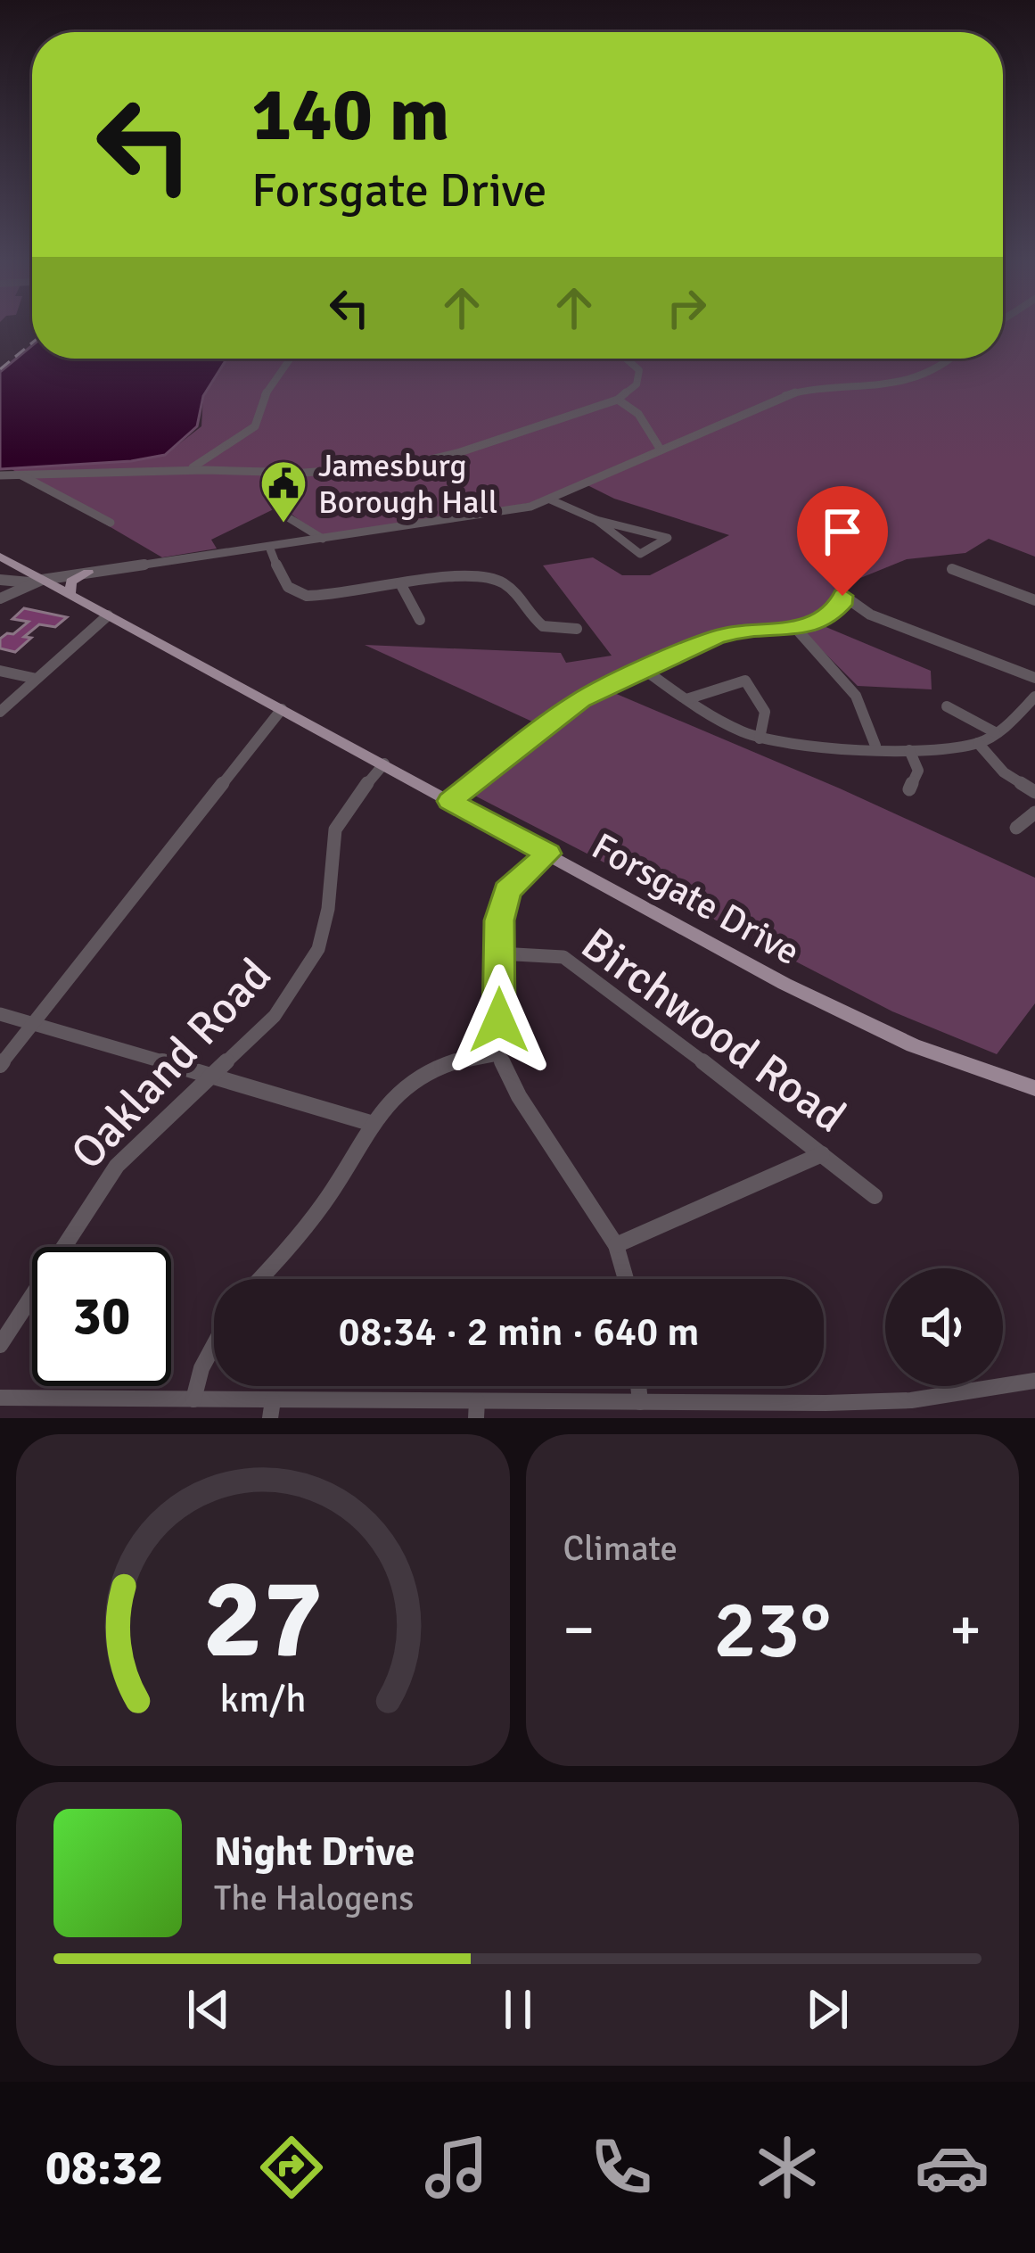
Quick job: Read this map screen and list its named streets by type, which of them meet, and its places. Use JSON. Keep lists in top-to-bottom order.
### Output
{
  "streets": {
    "main road": ["Forsgate Drive"],
    "street": ["Birchwood Road", "Oakland Road"]
  },
  "crossings": [
    ["Forsgate Drive", "Oakland Road"]
  ],
  "places": {
    "public building": ["Jamesburg Borough Hall"]
  },
  "page": {
    "turn": ["140 m", "Forsgate Drive"],
    "limit": "30",
    "trip": "08:34 · 2 min · 640 m",
    "tile": "Climate",
    "heat": ["−", "23°", "+"],
    "song": ["Night Drive", "The Halogens"],
    "tabs": "08:32",
    "gauge": ["27", "km/h"]
  }
}
